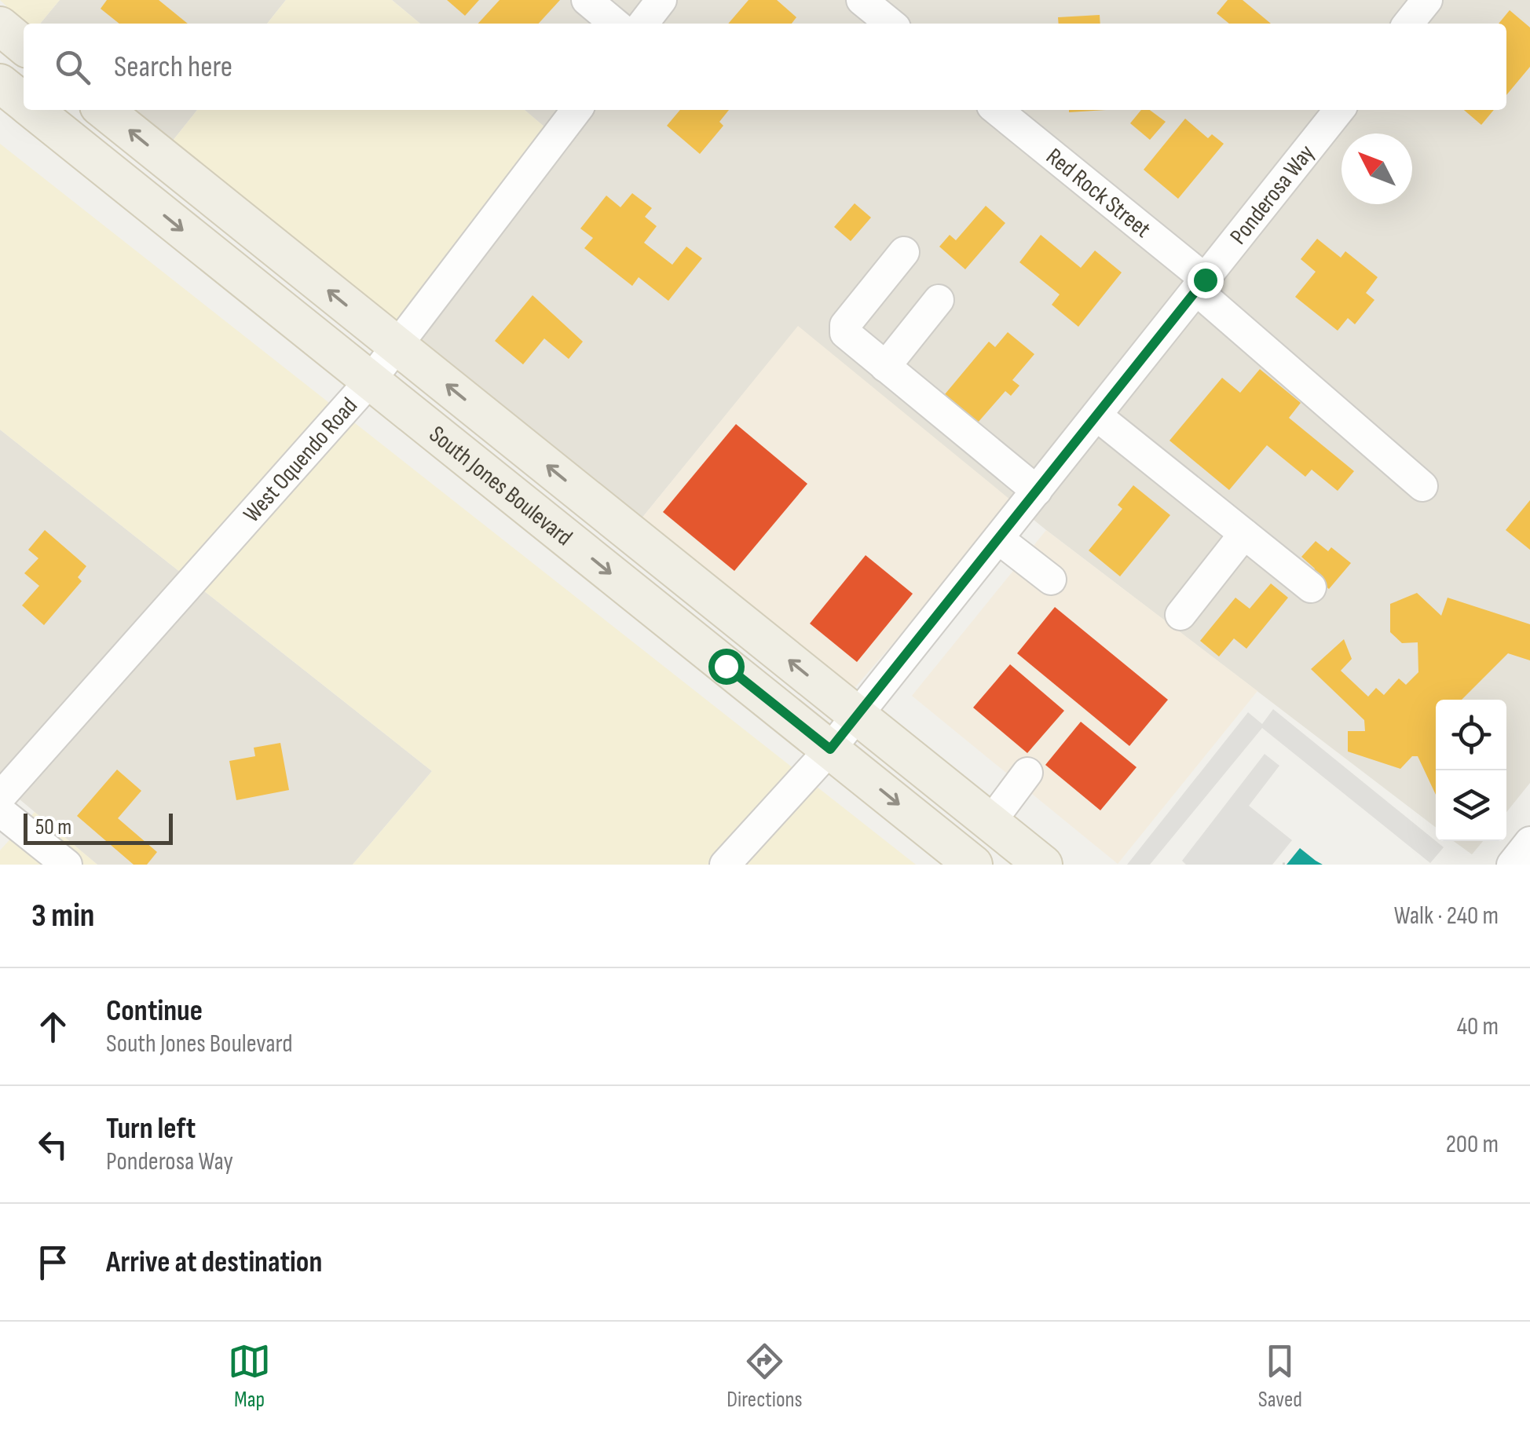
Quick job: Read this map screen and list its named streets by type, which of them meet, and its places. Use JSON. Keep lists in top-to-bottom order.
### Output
{
  "streets": {
    "main road": ["South Jones Boulevard"],
    "street": ["Red Rock Street", "Ponderosa Way", "West Oquendo Road"]
  },
  "crossings": [
    ["Red Rock Street", "Ponderosa Way"],
    ["Ponderosa Way", "South Jones Boulevard"],
    ["West Oquendo Road", "South Jones Boulevard"]
  ],
  "scale_bar": "50 m",
  "north": "top left",
  "page": {
    "search": "Search here",
    "scale": "50 m",
    "heading": ["3 min", "Walk · 240 m"],
    "list": [
      ["Continue", "South Jones Boulevard", "40 m"],
      ["Turn left", "Ponderosa Way", "200 m"],
      "Arrive at destination"
    ],
    "nav": ["Map", "Directions", "Saved"]
  }
}
